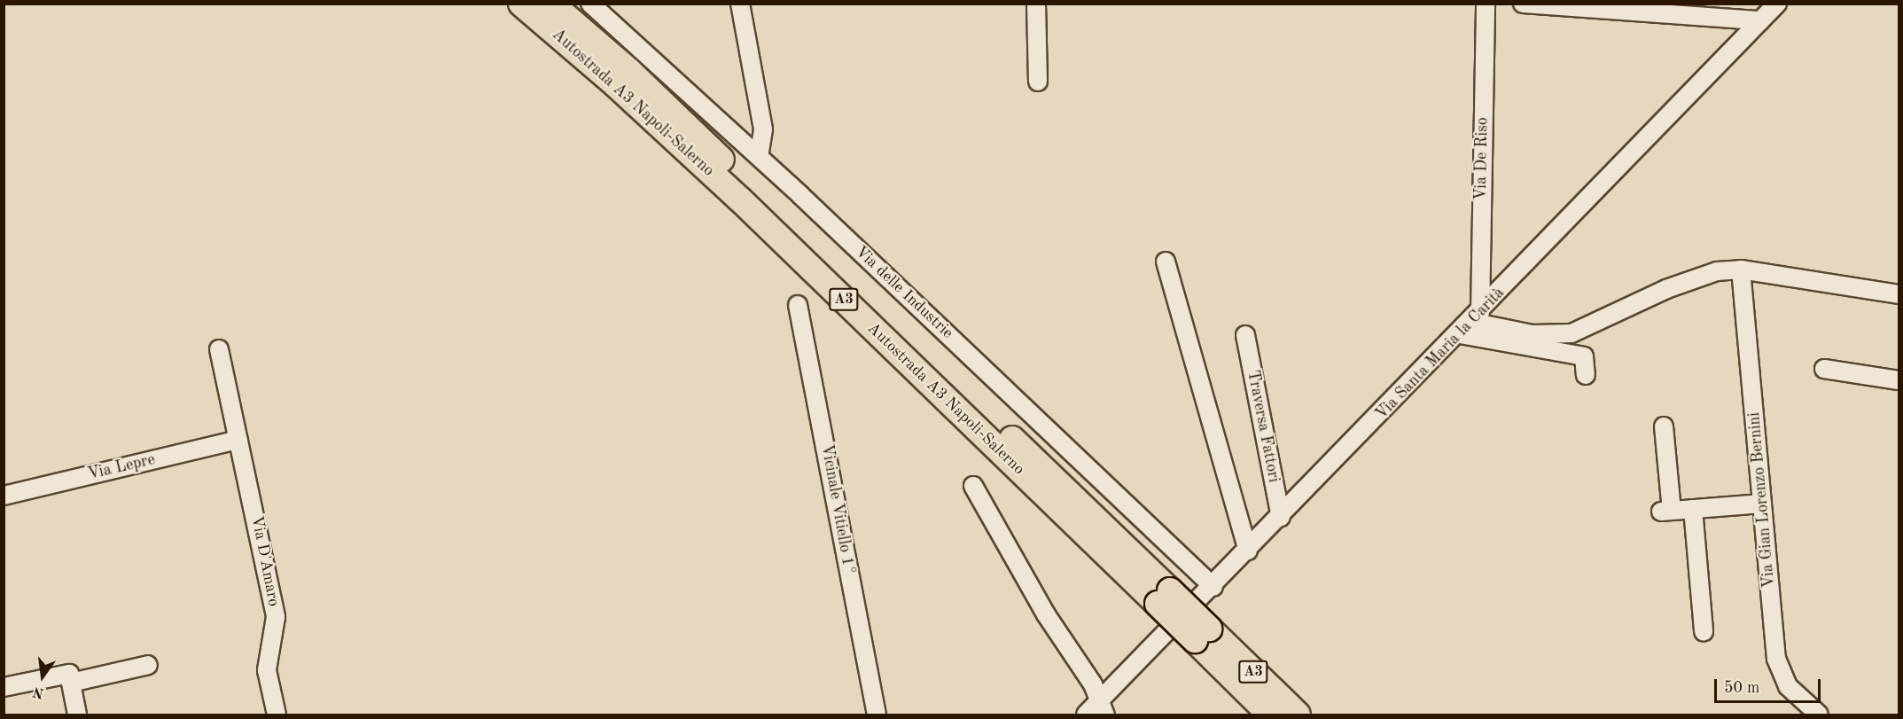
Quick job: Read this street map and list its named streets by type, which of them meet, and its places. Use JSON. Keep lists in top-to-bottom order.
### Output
{
  "streets": {
    "highway": ["Autostrada A3 Napoli-Salerno", "A3"],
    "street": [
      "Via De Riso",
      "Via delle Industrie",
      "Via Santa Maria la Carità",
      "Traversa Fattori",
      "Via Lepre",
      "Via Gian Lorenzo Bernini",
      "Vicinale Vitiello 1°",
      "Via D'Amaro"
    ]
  },
  "crossings": [
    ["Via De Riso", "Via Santa Maria la Carità"],
    ["Via delle Industrie", "Via Santa Maria la Carità"],
    ["Via Santa Maria la Carità", "Traversa Fattori"],
    ["Via Lepre", "Via D'Amaro"]
  ],
  "scale_bar": "50 m",
  "north": "bottom"
}
